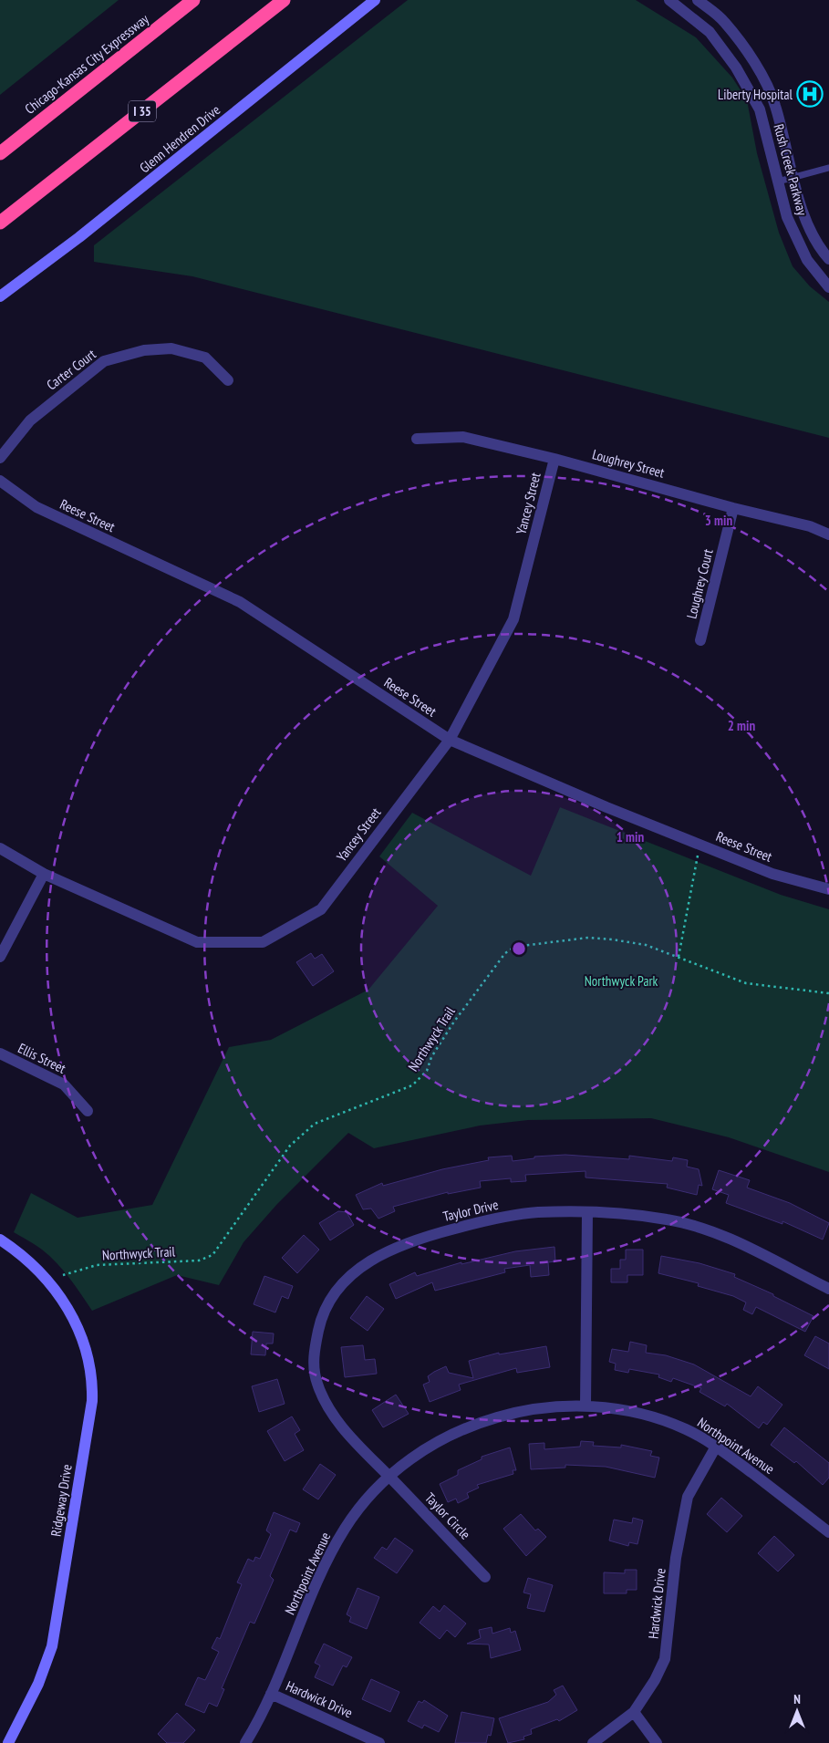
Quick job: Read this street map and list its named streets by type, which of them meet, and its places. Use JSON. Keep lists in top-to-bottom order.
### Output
{
  "streets": {
    "highway": ["Chicago-Kansas City Expressway", "I 35"],
    "street": [
      "Glenn Hendren Drive",
      "Rush Creek Parkway",
      "Carter Court",
      "Loughrey Street",
      "Yancey Street",
      "Reese Street",
      "Loughrey Court",
      "Ellis Street",
      "Taylor Drive",
      "Northpoint Avenue",
      "Ridgeway Drive",
      "Taylor Circle",
      "Hardwick Drive"
    ],
    "path": ["Northwyck Trail"]
  },
  "crossings": [
    ["Loughrey Street", "Yancey Street"],
    ["Loughrey Street", "Loughrey Court"],
    ["Yancey Street", "Reese Street"],
    ["Taylor Drive", "Northpoint Avenue"],
    ["Taylor Drive", "Taylor Circle"],
    ["Northpoint Avenue", "Taylor Circle"],
    ["Northpoint Avenue", "Hardwick Drive"]
  ],
  "parks": ["Northwyck Park"],
  "places": {
    "hospital": ["Liberty Hospital"]
  },
  "north": "top",
  "rings": ["3 min", "2 min", "1 min"]
}
